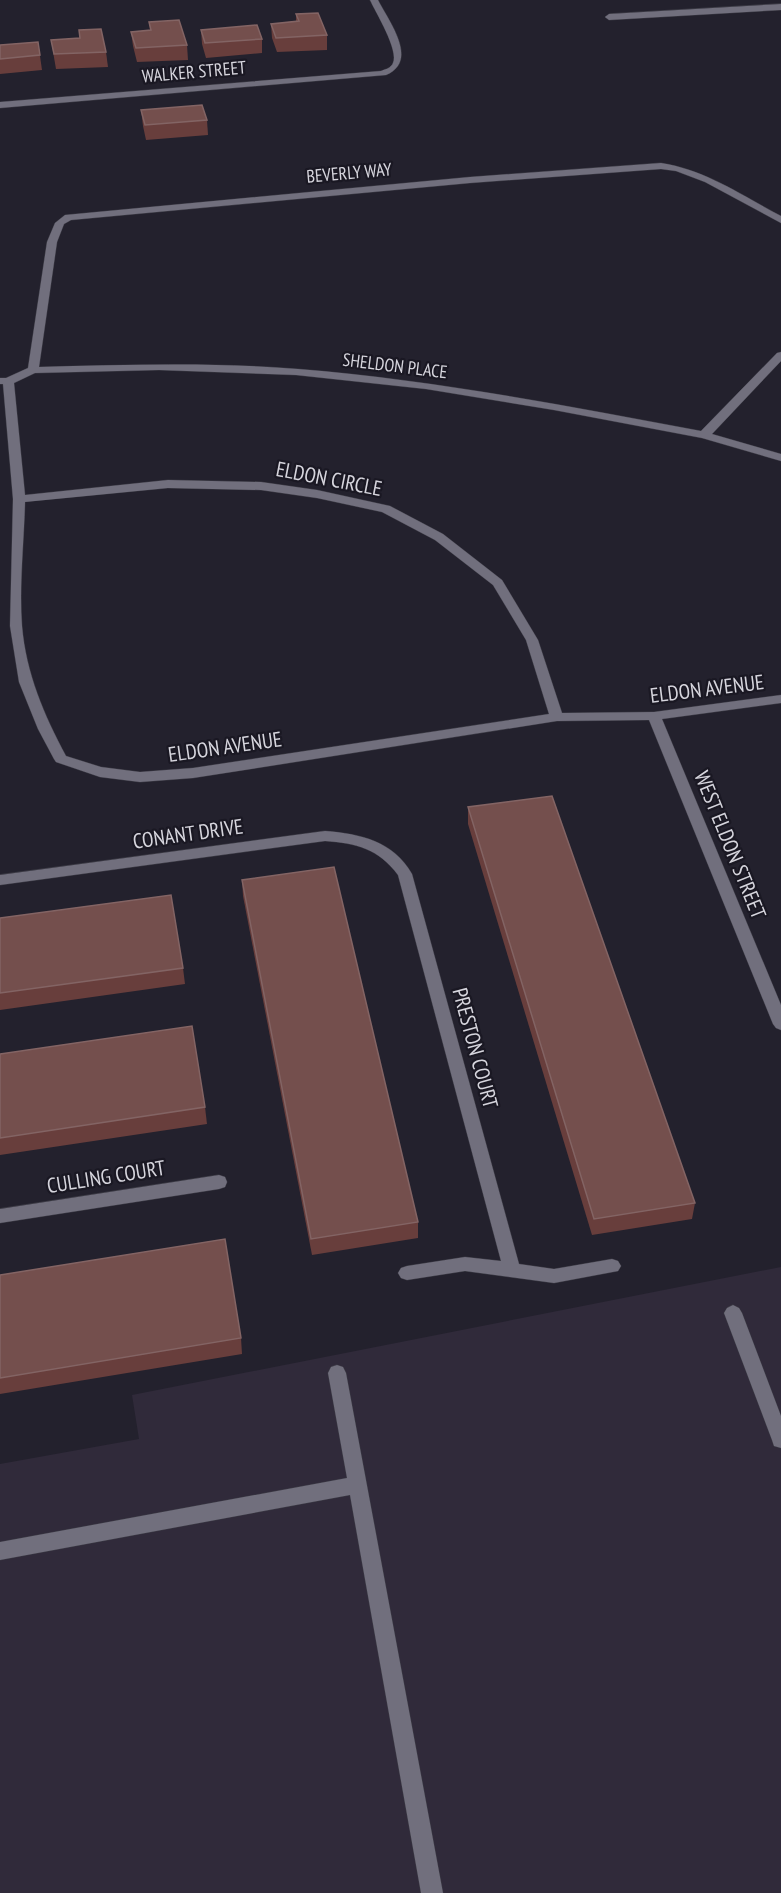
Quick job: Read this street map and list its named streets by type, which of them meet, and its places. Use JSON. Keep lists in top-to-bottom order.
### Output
{
  "streets": {
    "street": [
      "WALKER STREET",
      "BEVERLY WAY",
      "SHELDON PLACE",
      "ELDON CIRCLE",
      "ELDON AVENUE",
      "CONANT DRIVE",
      "WEST ELDON STREET",
      "PRESTON COURT",
      "CULLING COURT"
    ]
  },
  "crossings": [
    ["BEVERLY WAY", "SHELDON PLACE"],
    ["SHELDON PLACE", "ELDON AVENUE"],
    ["ELDON CIRCLE", "ELDON AVENUE"],
    ["ELDON AVENUE", "WEST ELDON STREET"],
    ["CONANT DRIVE", "PRESTON COURT"]
  ]
}
